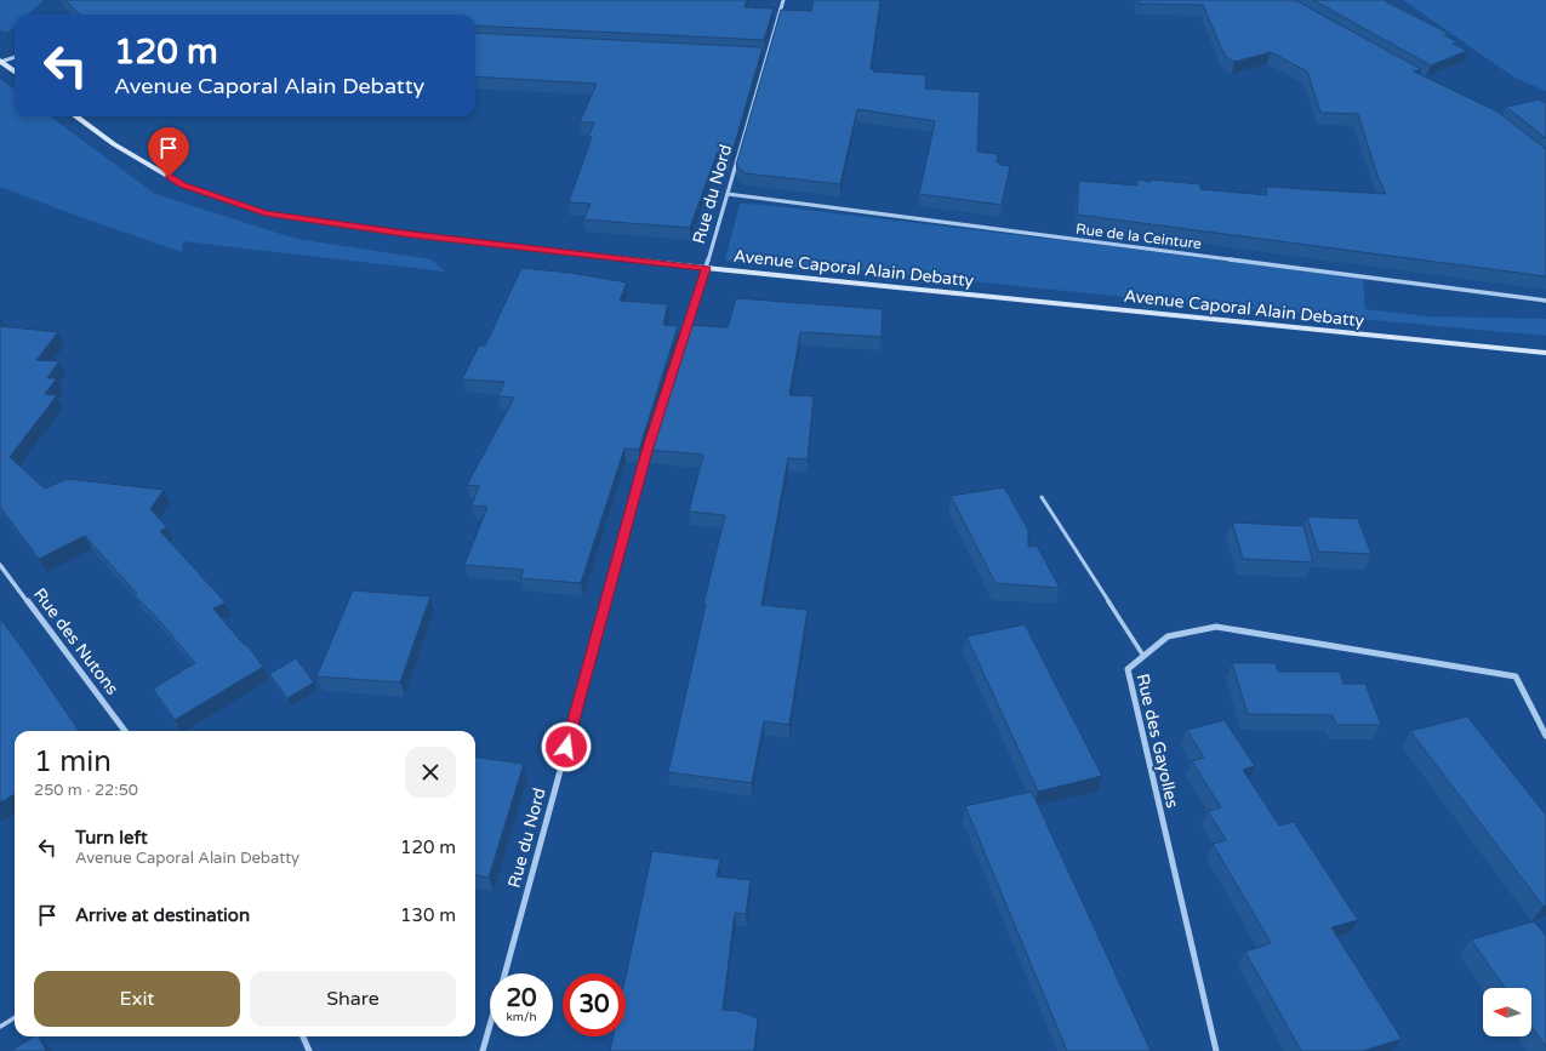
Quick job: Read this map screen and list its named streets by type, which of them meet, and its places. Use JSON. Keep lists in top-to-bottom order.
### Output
{
  "streets": {
    "main road": ["Avenue Caporal Alain Debatty"],
    "street": [
      "Rue du Nord",
      "Rue de la Ceinture",
      "Rue des Nutons",
      "Rue des Gayolles"
    ]
  },
  "crossings": [
    ["Rue du Nord", "Rue de la Ceinture"],
    ["Rue du Nord", "Avenue Caporal Alain Debatty"]
  ],
  "north": "left",
  "page": {
    "turn": ["120 m", "Avenue Caporal Alain Debatty"],
    "heading": ["1 min", "250 m · 22:50"],
    "list": [
      {
        "name": "Turn left",
        "note": "Avenue Caporal Alain Debatty",
        "value": "120 m"
      },
      {
        "name": "Arrive at destination",
        "value": "130 m"
      }
    ],
    "buttons": ["Exit", "Share"],
    "speed": "20 km/h",
    "limit": "30"
  }
}
